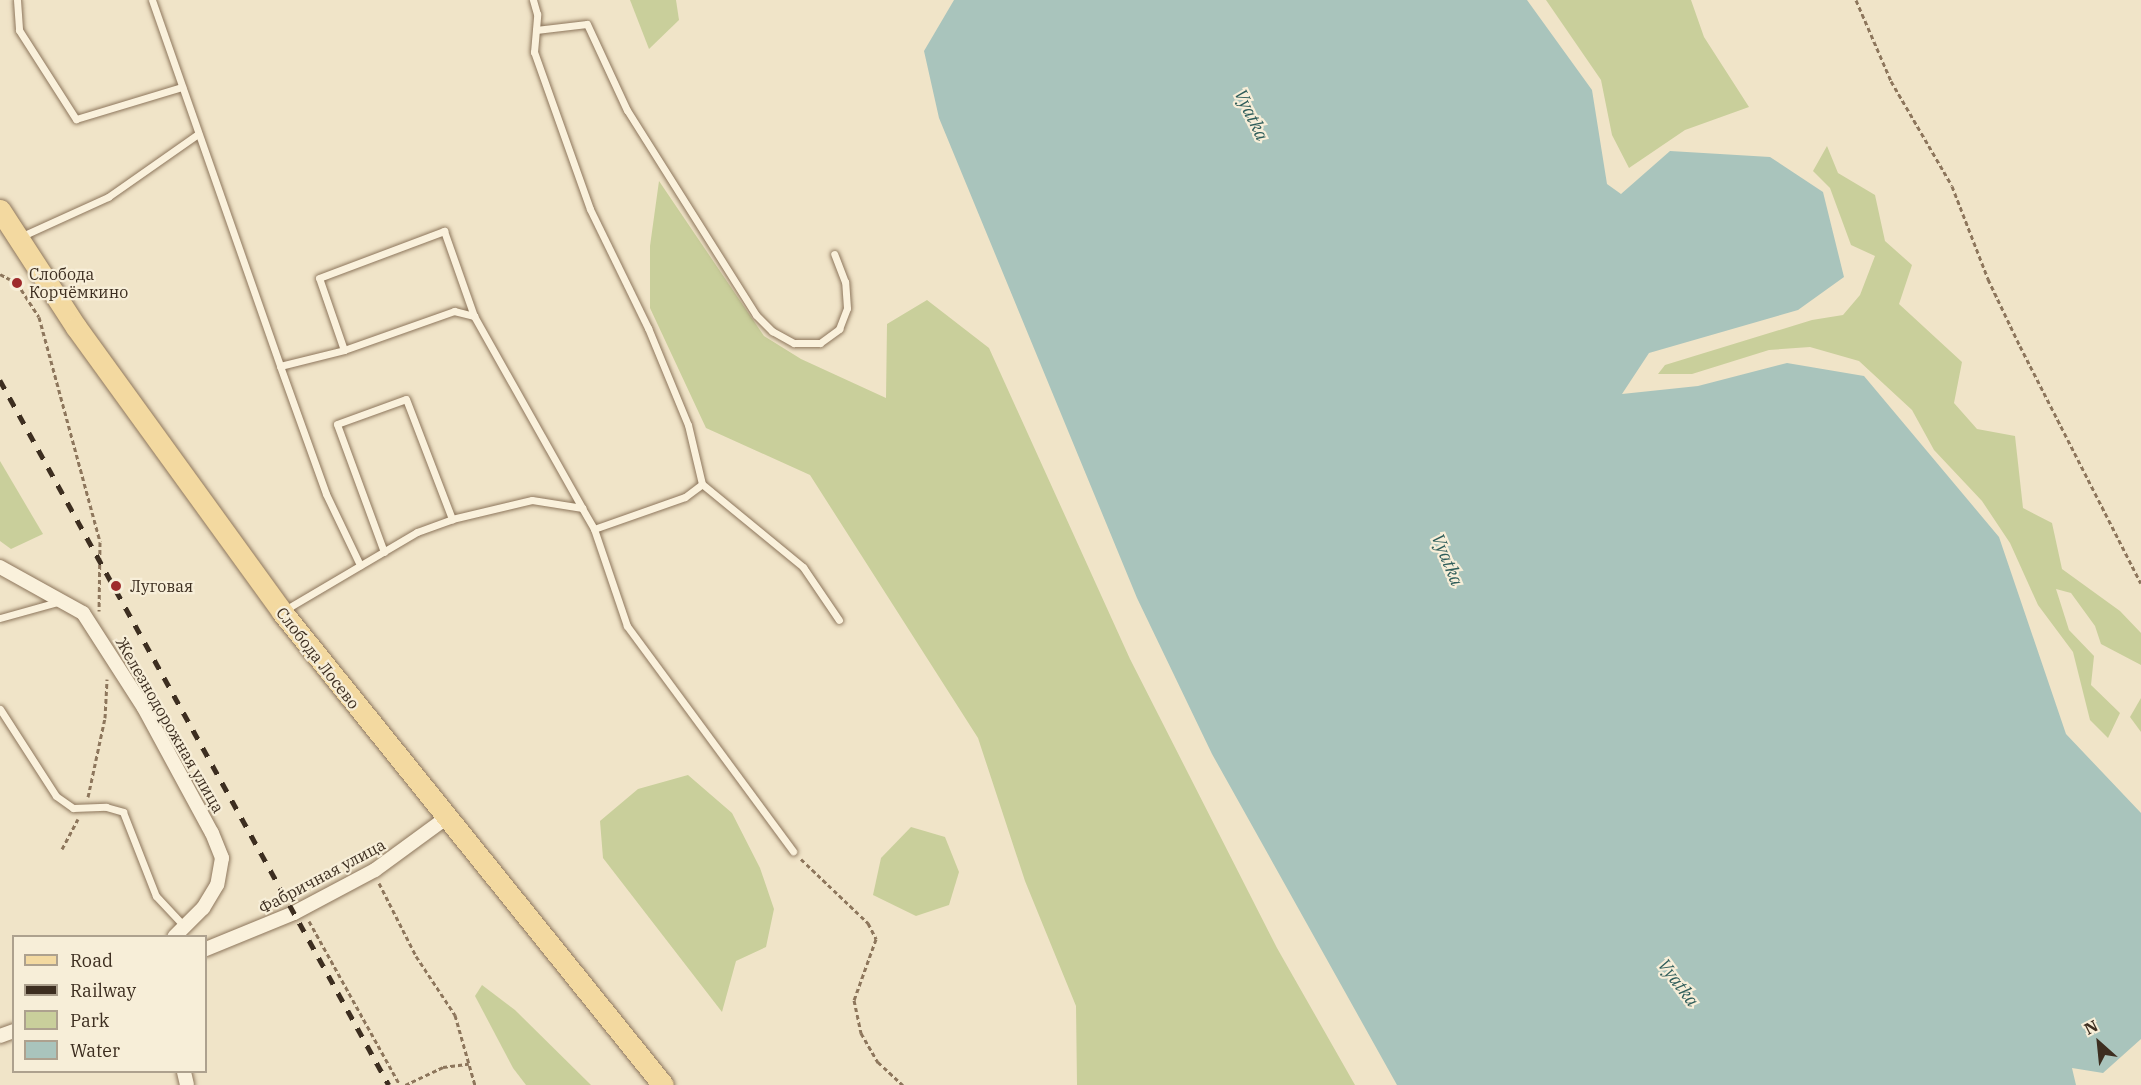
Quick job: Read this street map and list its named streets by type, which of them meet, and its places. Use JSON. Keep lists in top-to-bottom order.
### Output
{
  "streets": {
    "main road": ["Слобода Лосево"],
    "street": ["Железнодорожная улица", "Фабричная улица"]
  },
  "crossings": [
    ["Слобода Лосево", "Фабричная улица"]
  ],
  "water": ["Vyatka"],
  "places": ["Слобода Корчёмкино", "Луговая"],
  "legend": [
    "Road",
    "Railway",
    "Park",
    "Water"
  ],
  "north": "top left"
}
